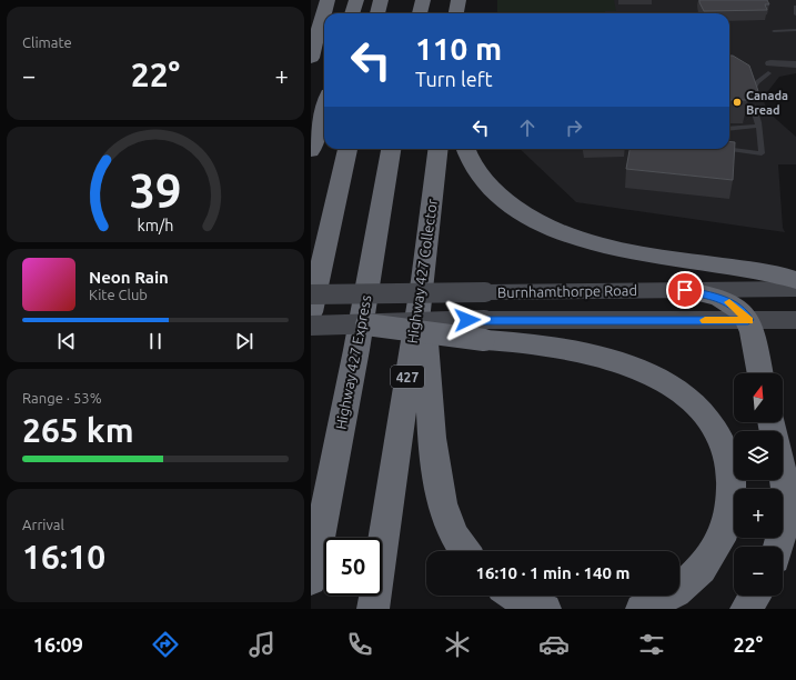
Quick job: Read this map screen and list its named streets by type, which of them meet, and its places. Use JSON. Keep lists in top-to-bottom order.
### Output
{
  "streets": {
    "highway": ["Highway 427 Collector", "Highway 427 Express", "427"],
    "main road": ["Burnhamthorpe Road"]
  },
  "places": ["Canada Bread"],
  "north": "top",
  "page": {
    "tile": [
      "Climate",
      ["Range · 53%", "265 km"],
      ["Arrival", "16:10"]
    ],
    "turn": ["110 m", "Turn left"],
    "heat": ["−", "22°", "+"],
    "song": ["Neon Rain", "Kite Club"],
    "map_buttons": ["+", "−"],
    "limit": "50",
    "trip": "16:10 · 1 min · 140 m",
    "tabs": ["16:09", "22°"],
    "gauge": ["39", "km/h"]
  }
}
